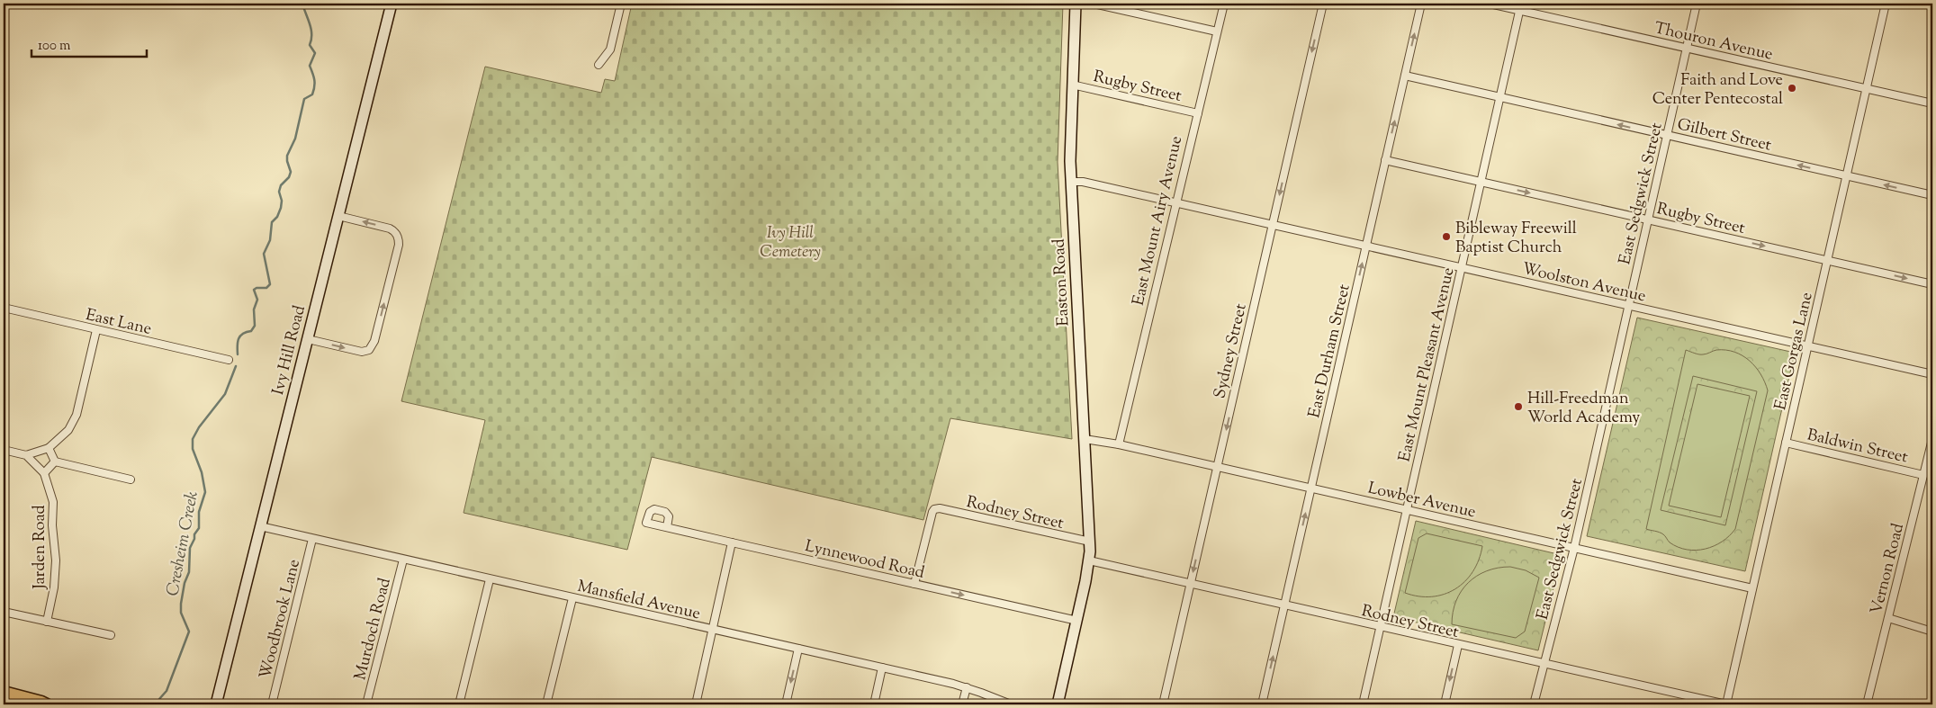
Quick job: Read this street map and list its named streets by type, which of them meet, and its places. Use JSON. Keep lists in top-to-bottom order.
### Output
{
  "streets": {
    "street": [
      "Thouron Avenue",
      "Rugby Street",
      "Gilbert Street",
      "East Sedgwick Street",
      "East Mount Airy Avenue",
      "Woolston Avenue",
      "Easton Road",
      "East Lane",
      "Ivy Hill Road",
      "Sydney Street",
      "East Durham Street",
      "East Gorgas Lane",
      "East Mount Pleasant Avenue",
      "Baldwin Street",
      "Lowber Avenue",
      "Rodney Street",
      "Jarden Road",
      "Lynnewood Road",
      "Vernon Road",
      "Mansfield Avenue",
      "Woodbrook Lane",
      "Murdoch Road"
    ]
  },
  "crossings": [
    ["Thouron Avenue", "East Sedgwick Street"],
    ["Thouron Avenue", "East Gorgas Lane"],
    ["Thouron Avenue", "East Mount Pleasant Avenue"],
    ["Rugby Street", "East Sedgwick Street"],
    ["Rugby Street", "East Mount Airy Avenue"],
    ["Rugby Street", "Easton Road"],
    ["Rugby Street", "East Durham Street"],
    ["Rugby Street", "East Gorgas Lane"],
    ["Rugby Street", "East Mount Pleasant Avenue"],
    ["Gilbert Street", "East Sedgwick Street"],
    ["Gilbert Street", "East Durham Street"],
    ["Gilbert Street", "East Gorgas Lane"],
    ["Gilbert Street", "East Mount Pleasant Avenue"],
    ["East Sedgwick Street", "Woolston Avenue"],
    ["East Sedgwick Street", "Lowber Avenue"],
    ["East Sedgwick Street", "Rodney Street"],
    ["East Mount Airy Avenue", "Woolston Avenue"],
    ["East Mount Airy Avenue", "Lowber Avenue"],
    ["Woolston Avenue", "Easton Road"],
    ["Woolston Avenue", "Sydney Street"],
    ["Woolston Avenue", "East Durham Street"],
    ["Woolston Avenue", "East Gorgas Lane"],
    ["Woolston Avenue", "East Mount Pleasant Avenue"],
    ["Easton Road", "Lowber Avenue"],
    ["Easton Road", "Rodney Street"],
    ["Ivy Hill Road", "Mansfield Avenue"],
    ["Sydney Street", "Lowber Avenue"],
    ["Sydney Street", "Rodney Street"],
    ["East Durham Street", "Lowber Avenue"],
    ["East Durham Street", "Rodney Street"],
    ["East Gorgas Lane", "Baldwin Street"],
    ["East Gorgas Lane", "Lowber Avenue"],
    ["East Gorgas Lane", "Rodney Street"],
    ["East Mount Pleasant Avenue", "Lowber Avenue"],
    ["East Mount Pleasant Avenue", "Rodney Street"],
    ["Baldwin Street", "Vernon Road"],
    ["Rodney Street", "Lynnewood Road"],
    ["Mansfield Avenue", "Woodbrook Lane"],
    ["Mansfield Avenue", "Murdoch Road"]
  ],
  "one_way": [
    "Rugby Street",
    "Gilbert Street",
    "Sydney Street",
    "East Durham Street"
  ],
  "water": ["Cresheim Creek"],
  "parks": ["Ivy Hill Cemetery"],
  "places": ["Faith and Love Center Pentecostal", "Bibleway Freewill Baptist Church", "Hill-Freedman World Academy"],
  "scale_bar": "100 m"
}
